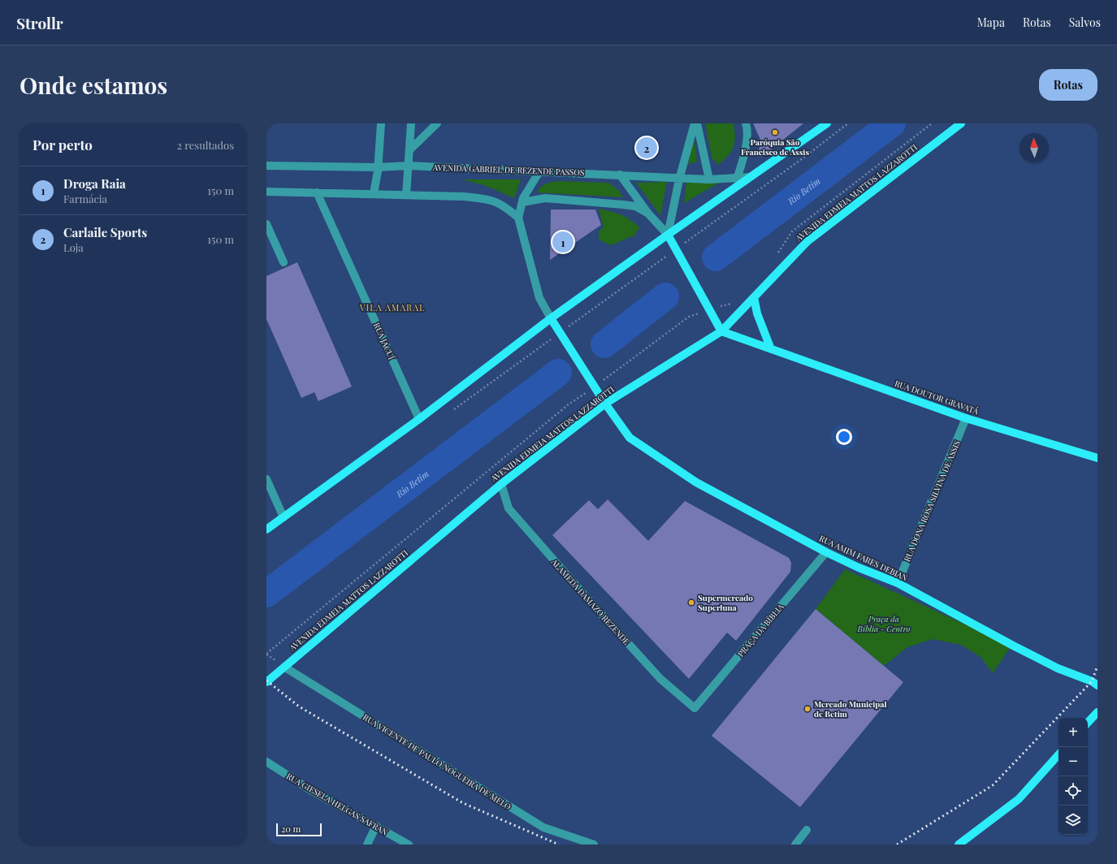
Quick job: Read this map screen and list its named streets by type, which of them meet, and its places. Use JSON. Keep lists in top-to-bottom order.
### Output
{
  "streets": {
    "main road": ["AVENIDA EDMEIA MATTOS LAZZAROTTI", "RUA DOUTOR GRAVATÁ", "RUA AMIM FARES DEBIAN"],
    "street": [
      "AVENIDA GABRIEL DE REZENDE PASSOS",
      "RUA JACUÍ",
      "RUA DONA ROSA SILVINA DE ASSIS",
      "ALAMEDA DAMAZO REZENDE",
      "PRAÇA DA BÍBLIA",
      "RUA VICENTE DE PAULO NOGUEIRA DE MELO",
      "RUA GIESELA HELGAS SAFRAN"
    ]
  },
  "crossings": [
    ["AVENIDA EDMEIA MATTOS LAZZAROTTI", "RUA DOUTOR GRAVATÁ"],
    ["AVENIDA EDMEIA MATTOS LAZZAROTTI", "RUA AMIM FARES DEBIAN"],
    ["AVENIDA EDMEIA MATTOS LAZZAROTTI", "ALAMEDA DAMAZO REZENDE"],
    ["AVENIDA EDMEIA MATTOS LAZZAROTTI", "RUA VICENTE DE PAULO NOGUEIRA DE MELO"],
    ["RUA DOUTOR GRAVATÁ", "RUA DONA ROSA SILVINA DE ASSIS"],
    ["RUA DONA ROSA SILVINA DE ASSIS", "RUA AMIM FARES DEBIAN"],
    ["RUA AMIM FARES DEBIAN", "PRAÇA DA BÍBLIA"],
    ["ALAMEDA DAMAZO REZENDE", "PRAÇA DA BÍBLIA"]
  ],
  "districts": ["VILA AMARAL"],
  "water": ["Rio Betim"],
  "parks": ["Praça da Bíblia - Centro"],
  "places": ["Paróquia São Francisco de Assis", "Supermercado Superluna", "Mercado Municipal de Betim"],
  "scale_bar": "20 m",
  "north": "top",
  "page": {
    "header": "Strollr",
    "nav": ["Mapa", "Rotas", "Salvos"],
    "buttons": "Rotas",
    "title": "Onde estamos",
    "heading": ["Por perto", "2 resultados"],
    "pins": ["2", "1"],
    "list": [
      {
        "mark": "1",
        "name": "Droga Raia",
        "note": "Farmácia",
        "value": "150 m"
      },
      {
        "mark": "2",
        "name": "Carlaile Sports",
        "note": "Loja",
        "value": "150 m"
      }
    ],
    "map_buttons": ["+", "−"],
    "scale": "20 m"
  }
}
